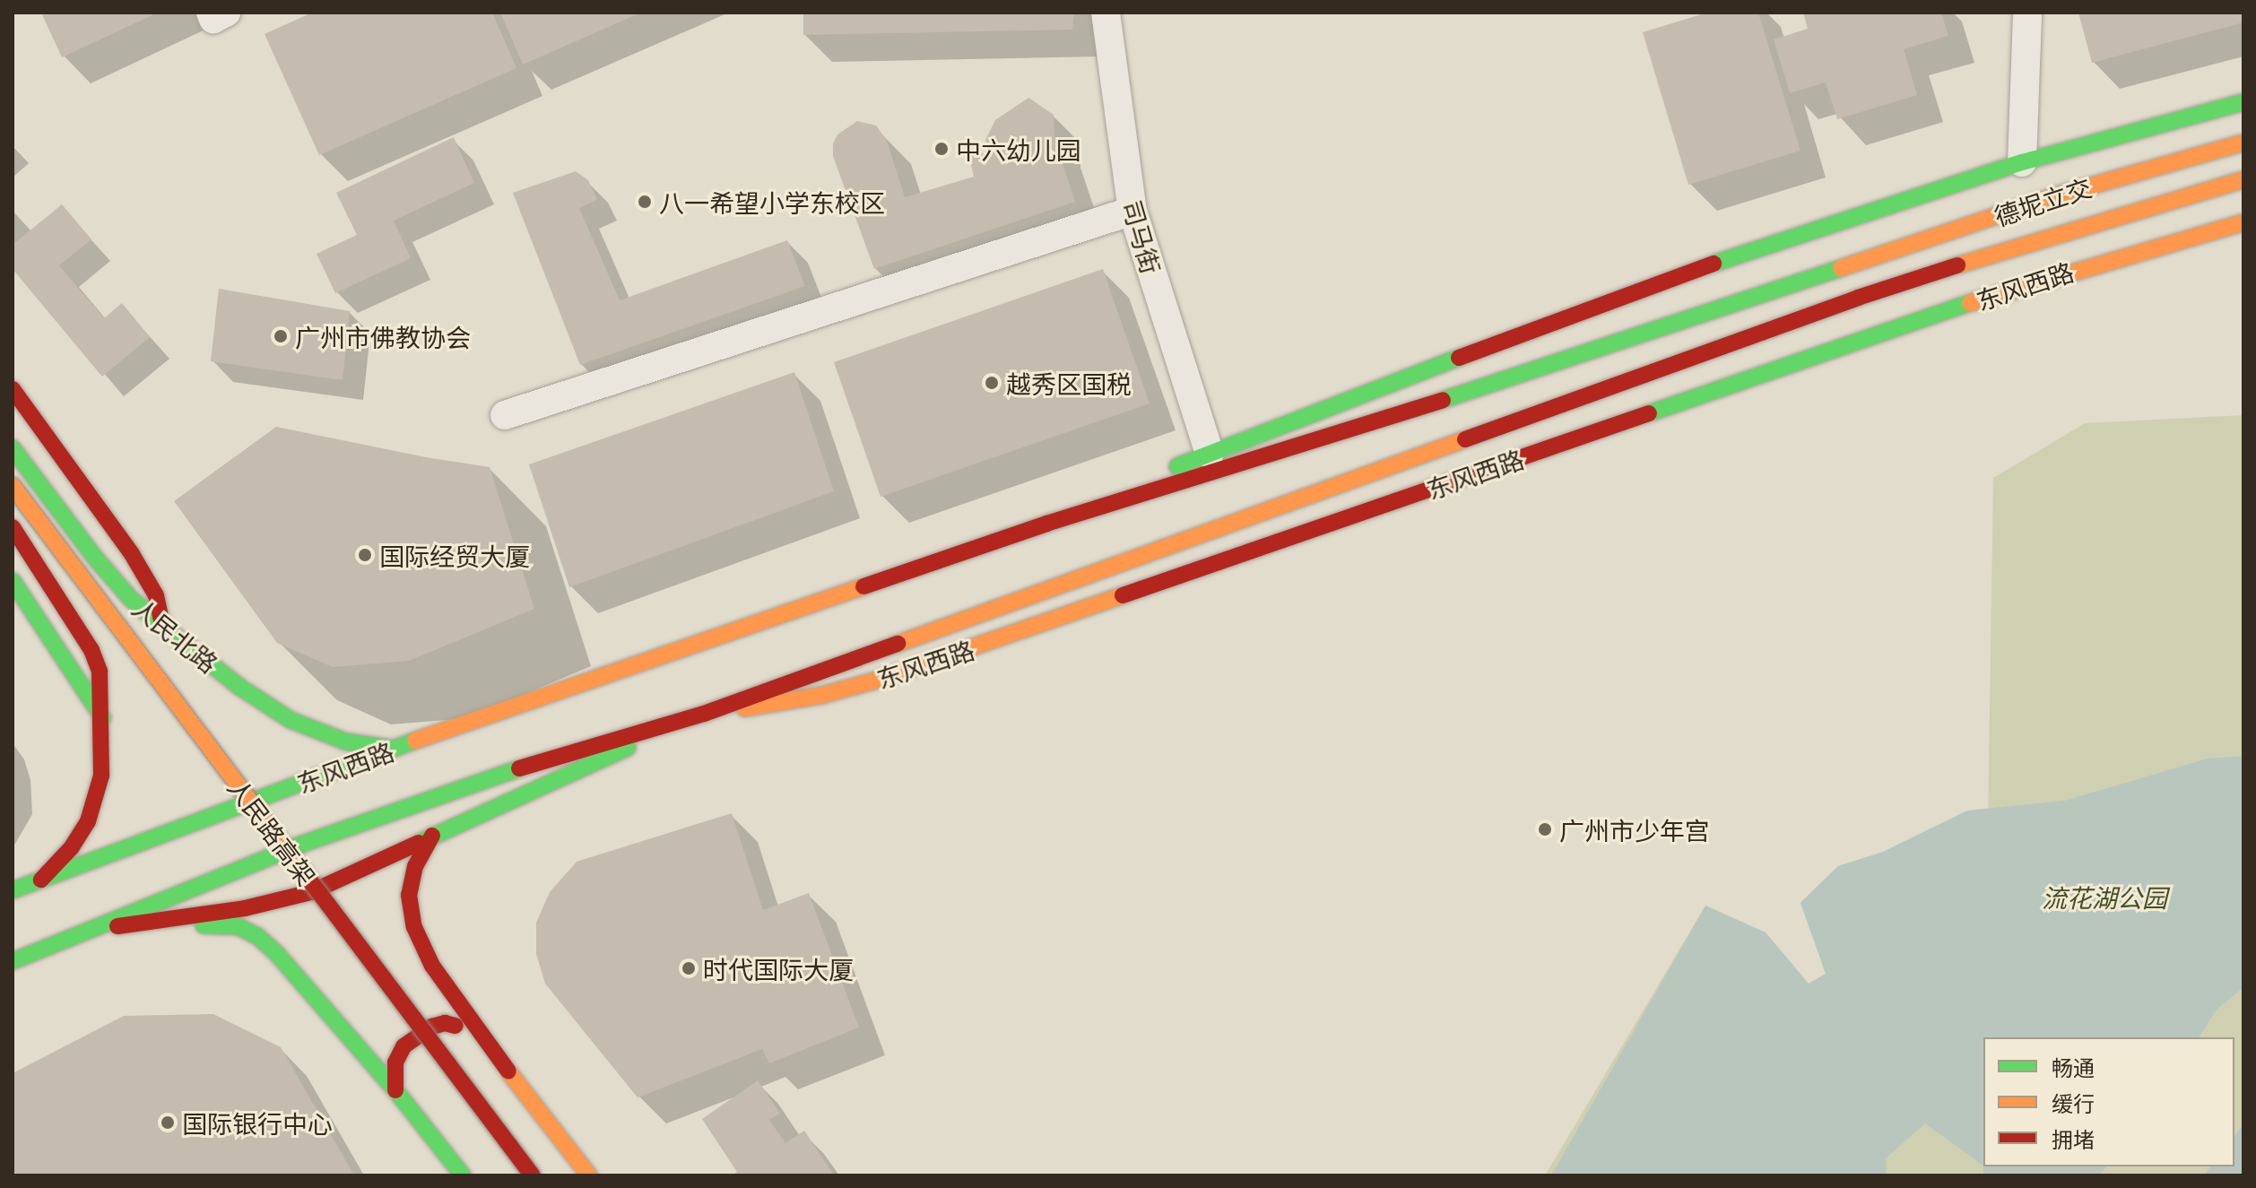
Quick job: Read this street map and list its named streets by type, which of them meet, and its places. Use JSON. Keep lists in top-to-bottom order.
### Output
{
  "streets": {
    "main road": [
      "德坭立交",
      "东风西路",
      "人民北路",
      "人民路高架"
    ],
    "street": ["司马街"]
  },
  "crossings": [
    ["德坭立交", "东风西路"],
    ["司马街", "东风西路"],
    ["东风西路", "人民北路"]
  ],
  "parks": ["流花湖公园"],
  "places": [
    "中六幼儿园",
    "八一希望小学东校区",
    "广州市佛教协会",
    "越秀区国税",
    "国际经贸大厦",
    "广州市少年宫",
    "时代国际大厦",
    "国际银行中心"
  ],
  "legend": ["畅通", "缓行", "拥堵"]
}
